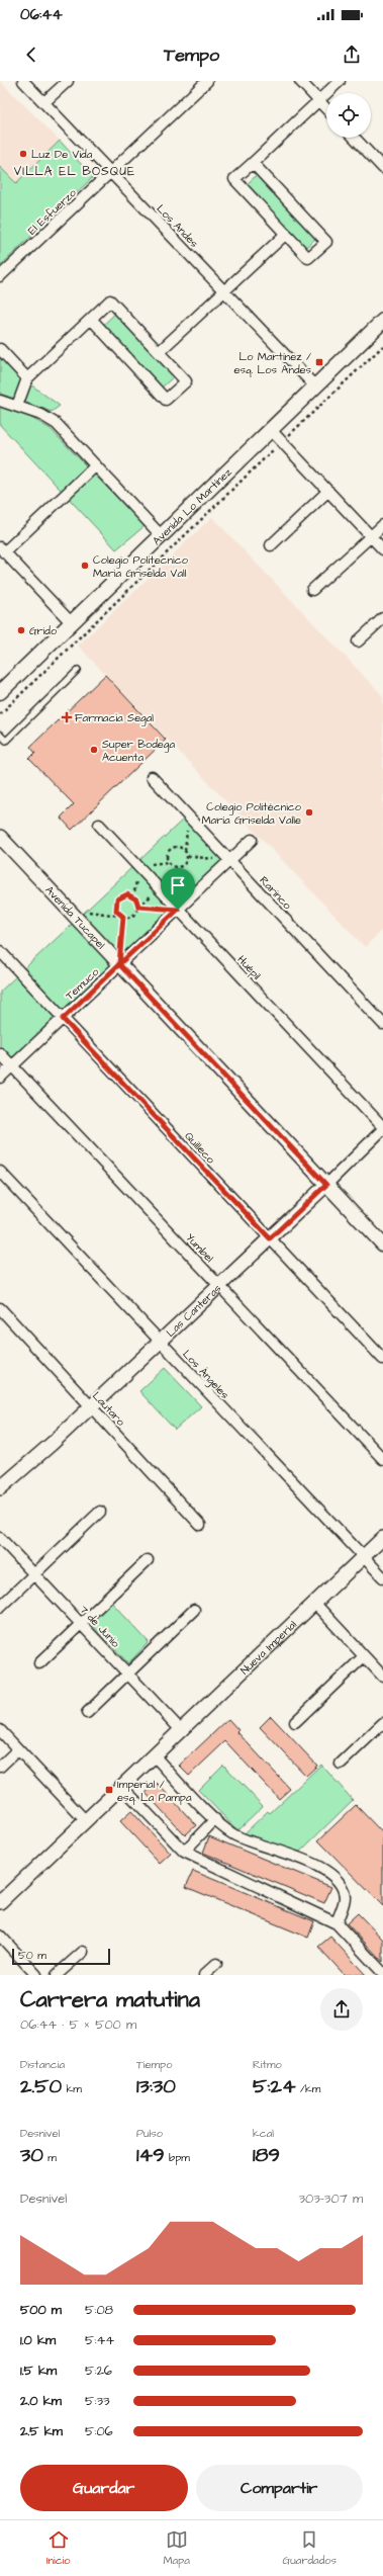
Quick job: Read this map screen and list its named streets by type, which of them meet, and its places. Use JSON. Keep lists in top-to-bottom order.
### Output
{
  "streets": {
    "main road": ["Avenida Lo Martínez"],
    "street": [
      "El Esfuerzo",
      "Los Andes",
      "Rarinco",
      "Avenida Tucapel",
      "Huépil",
      "Temuco",
      "Quilleco",
      "Yumbel",
      "Las Canteras",
      "Los Ángeles",
      "Lautaro",
      "7 de Junio",
      "Nueva Imperial"
    ]
  },
  "crossings": [
    ["El Esfuerzo", "Los Andes"],
    ["Los Andes", "Avenida Lo Martínez"],
    ["Rarinco", "Temuco"],
    ["Avenida Tucapel", "Temuco"],
    ["Avenida Tucapel", "Las Canteras"],
    ["Huépil", "Temuco"],
    ["Huépil", "Las Canteras"],
    ["Temuco", "Quilleco"],
    ["Temuco", "Yumbel"],
    ["Quilleco", "Las Canteras"],
    ["Yumbel", "Las Canteras"],
    ["Las Canteras", "Los Ángeles"],
    ["Las Canteras", "Lautaro"],
    ["Los Ángeles", "Nueva Imperial"],
    ["7 de Junio", "Nueva Imperial"]
  ],
  "districts": ["VILLA EL BOSQUE"],
  "places": {
    "other": [
      "Luz De Vida",
      "Colegio Politecnico Maria Griselda Vall",
      "Grido",
      "Super Bodega Acuenta",
      "Colegio Politécnico María Griselda Valle"
    ],
    "transit": ["Lo Martínez / esq. Los Andes", "Imperial / esq. La Pampa"],
    "health": ["Farmacia Segal"]
  },
  "scale_bar": "50 m",
  "page": {
    "status": "06:44",
    "header": "Tempo",
    "scale": "50 m",
    "heading": ["Carrera matutina", "06:44 · 5 × 500 m"],
    "stats": [
      ["Distancia", "2.50 km"],
      ["Tiempo", "13:30"],
      ["Ritmo", "5:24 /km"],
      ["Desnivel", "30 m"],
      ["Pulso", "149 bpm"],
      ["kcal", "189"]
    ],
    "chart": ["Desnivel", "303–307 m"],
    "list": [
      {
        "name": "500 m",
        "note": "5:08"
      },
      {
        "name": "1.0 km",
        "note": "5:44"
      },
      {
        "name": "1.5 km",
        "note": "5:26"
      },
      {
        "name": "2.0 km",
        "note": "5:33"
      },
      {
        "name": "2.5 km",
        "note": "5:06"
      }
    ],
    "buttons": ["Guardar", "Compartir"],
    "tabs": ["Inicio", "Mapa", "Guardados"]
  }
}
